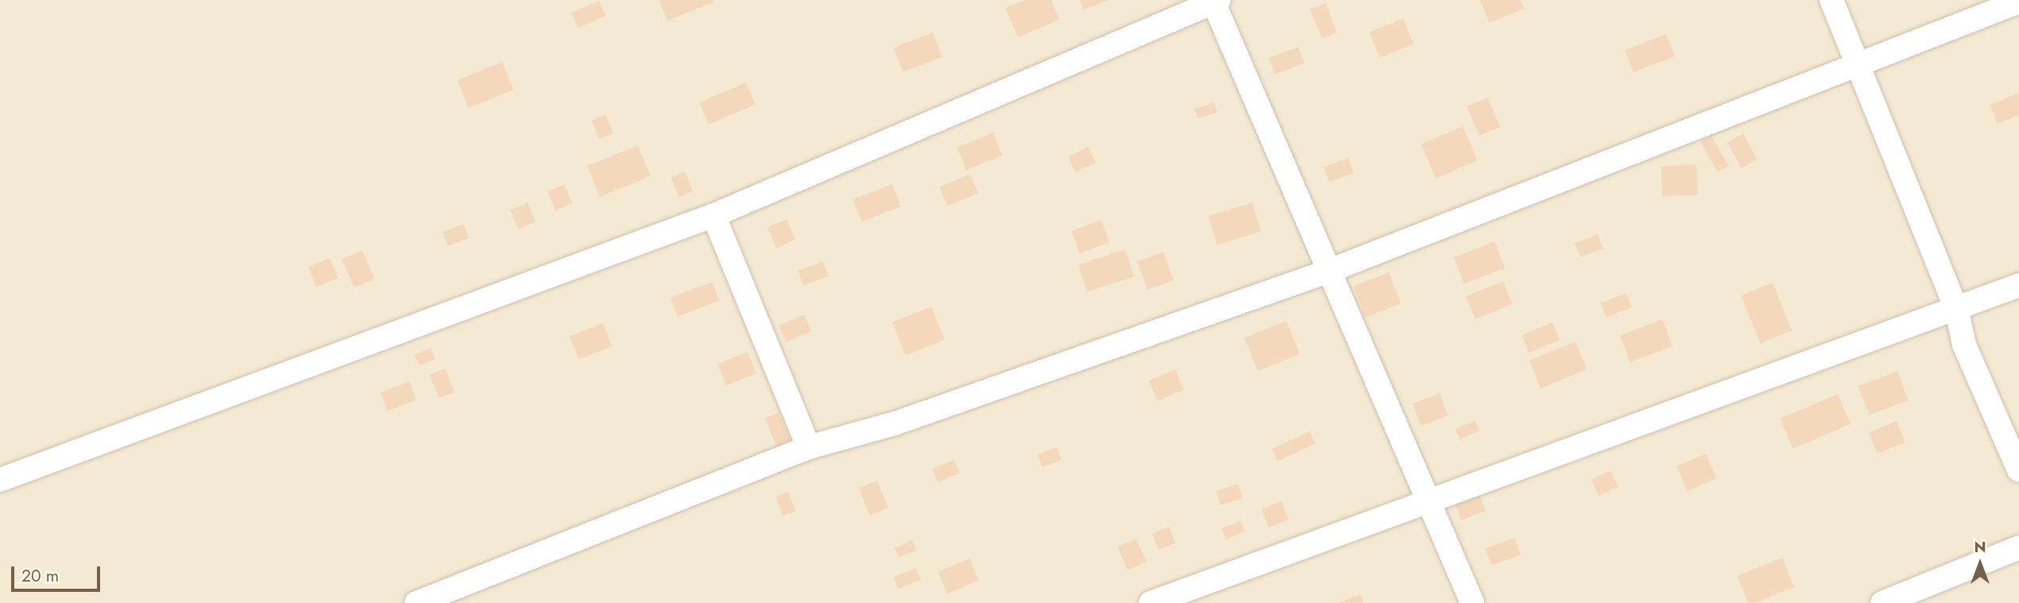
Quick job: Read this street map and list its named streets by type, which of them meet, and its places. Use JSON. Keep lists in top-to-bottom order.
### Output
{
  "scale_bar": "20 m",
  "north": "top"
}
